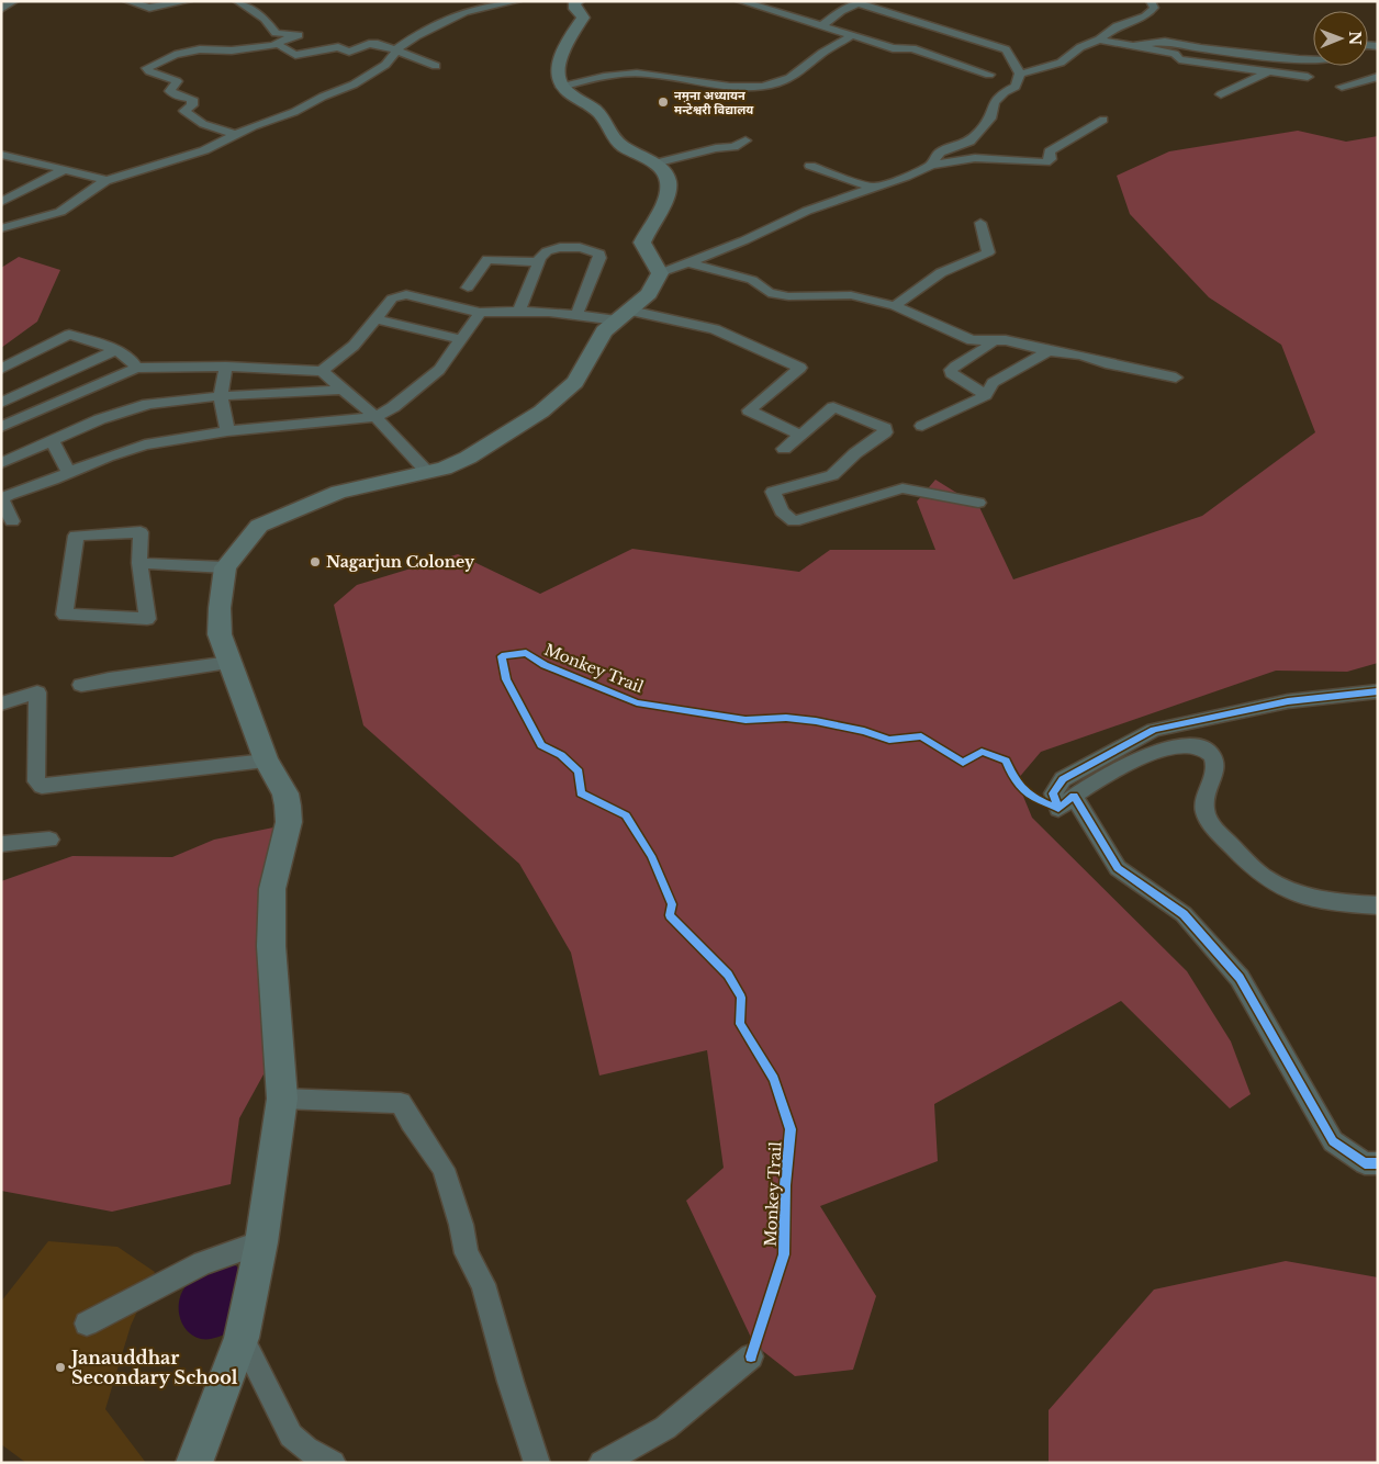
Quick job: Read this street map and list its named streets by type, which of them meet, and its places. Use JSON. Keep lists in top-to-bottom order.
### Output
{
  "streets": {
    "cycle path": ["Monkey Trail"]
  },
  "places": ["नमुना अध्यायन मन्टेश्वरी विद्यालय", "Nagarjun Coloney", "Janauddhar Secondary School"],
  "north": "right"
}
